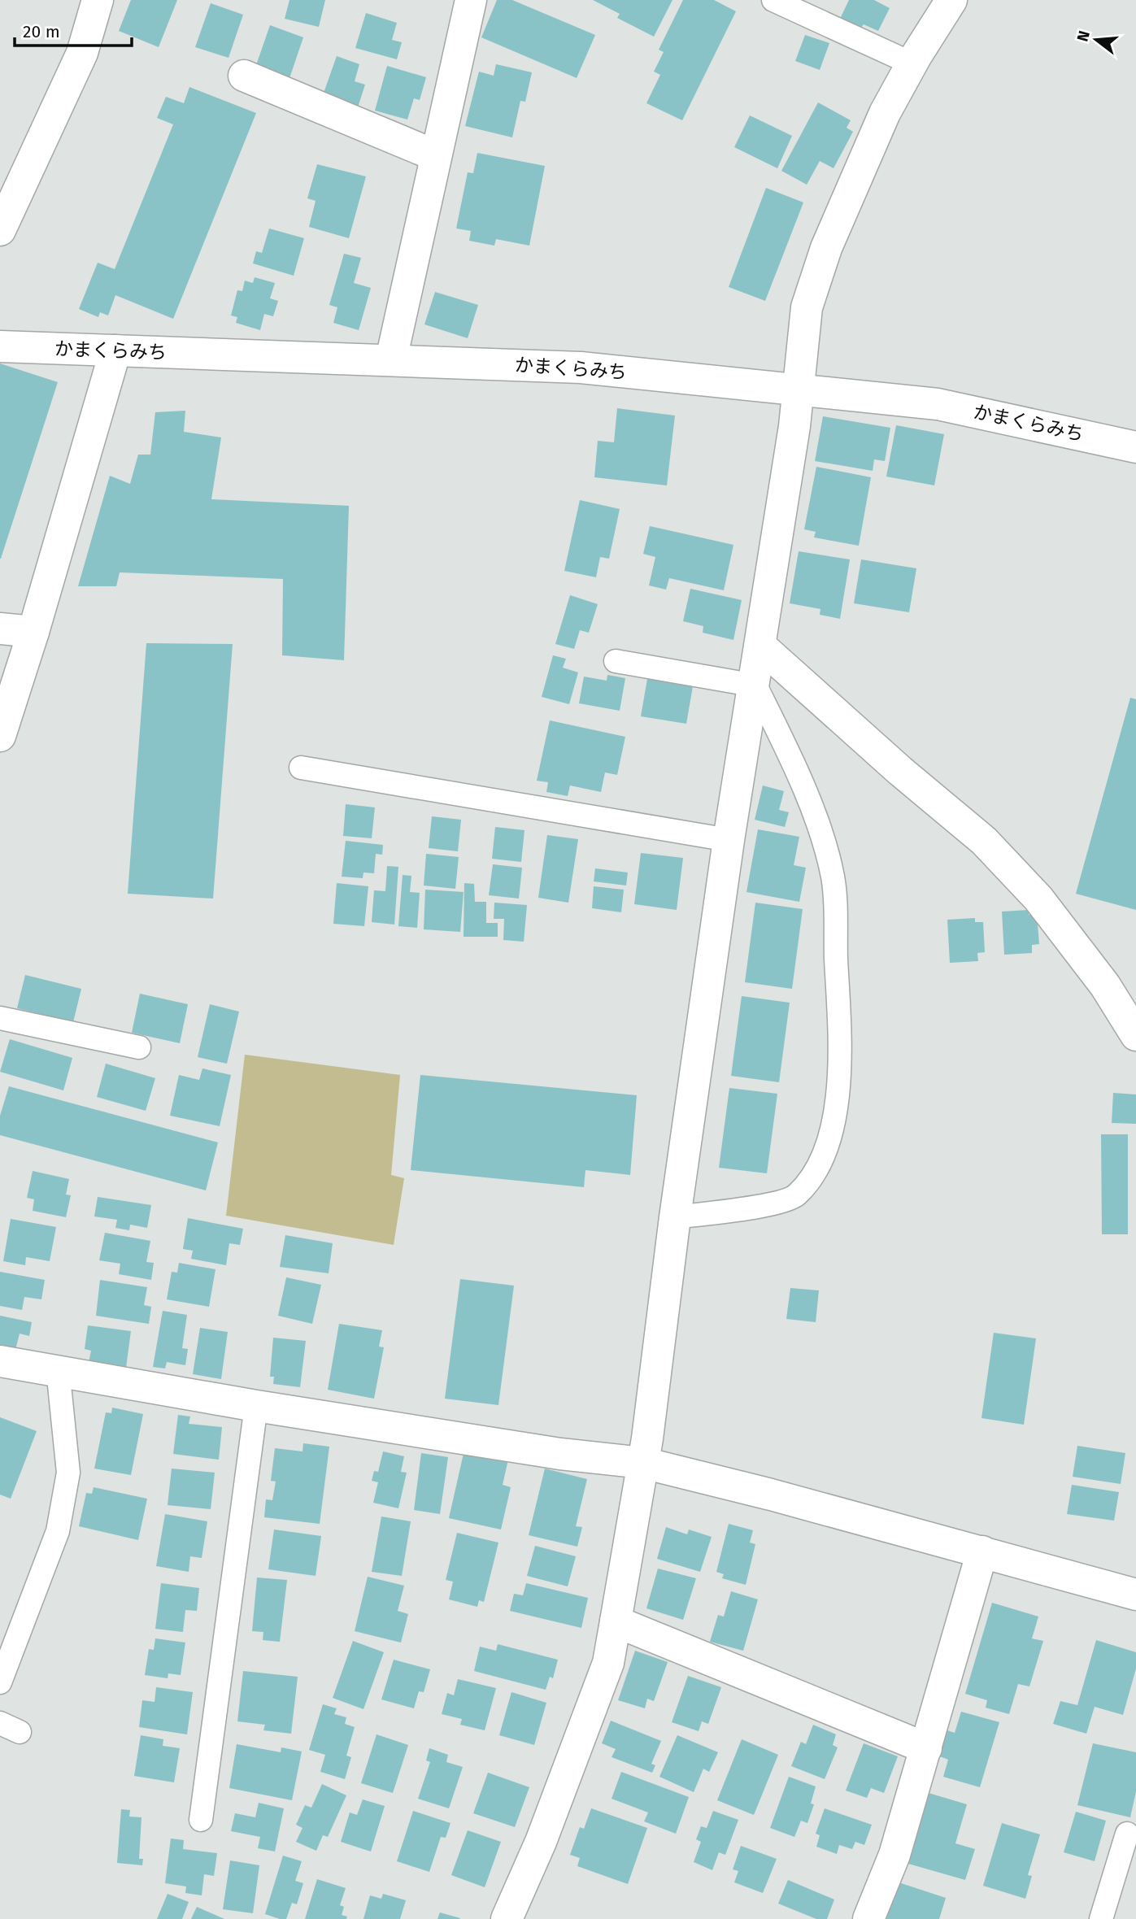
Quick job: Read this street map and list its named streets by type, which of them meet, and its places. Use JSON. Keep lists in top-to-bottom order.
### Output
{
  "streets": {
    "street": ["かまくらみち"]
  },
  "scale_bar": "20 m",
  "north": "left"
}
